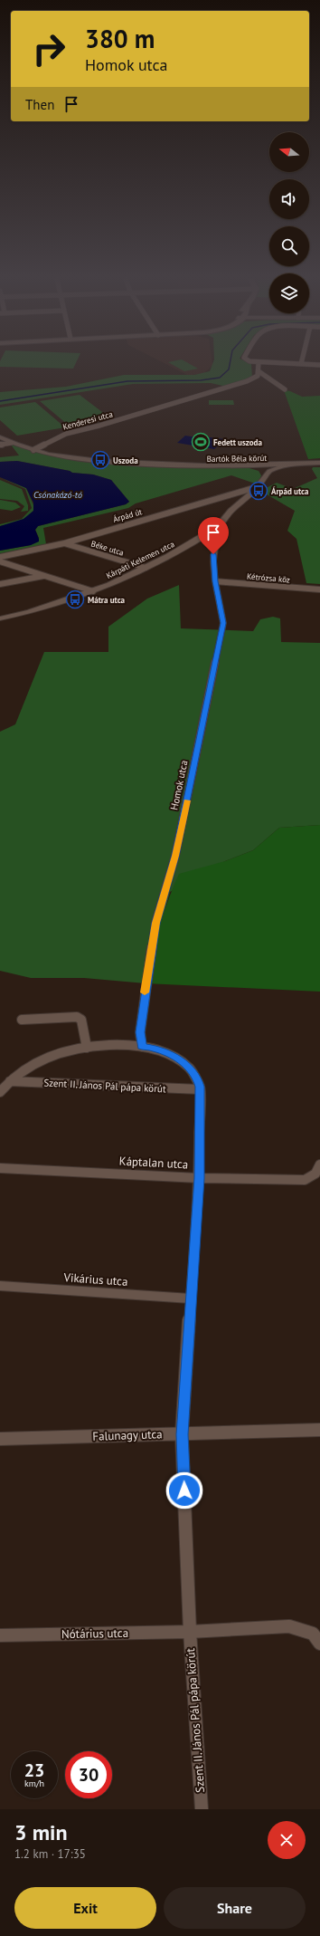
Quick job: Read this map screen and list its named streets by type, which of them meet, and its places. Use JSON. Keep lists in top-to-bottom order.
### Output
{
  "streets": {
    "street": [
      "Kenderesi utca",
      "Bartók Béla körút",
      "Árpád út",
      "Béke utca",
      "Kárpáti Kelemen utca",
      "Kétrózsa köz",
      "Homok utca",
      "Szent II. János Pál pápa körút",
      "Káptalan utca",
      "Vikárius utca",
      "Falunagy utca",
      "Nótárius utca"
    ]
  },
  "crossings": [
    ["Kenderesi utca", "Bartók Béla körút"],
    ["Bartók Béla körút", "Kárpáti Kelemen utca"],
    ["Árpád út", "Béke utca"],
    ["Árpád út", "Kárpáti Kelemen utca"],
    ["Béke utca", "Kárpáti Kelemen utca"],
    ["Kárpáti Kelemen utca", "Homok utca"],
    ["Kétrózsa köz", "Homok utca"],
    ["Homok utca", "Szent II. János Pál pápa körút"],
    ["Szent II. János Pál pápa körút", "Káptalan utca"],
    ["Szent II. János Pál pápa körút", "Vikárius utca"],
    ["Szent II. János Pál pápa körút", "Falunagy utca"],
    ["Szent II. János Pál pápa körút", "Nótárius utca"]
  ],
  "water": ["Csónakázó-tó"],
  "places": {
    "sports": ["Fedett uszoda"],
    "bus stop": ["Uszoda", "Árpád utca", "Mátra utca"]
  },
  "north": "left",
  "page": {
    "turn": ["380 m", "Homok utca"],
    "then": "Then",
    "speed": "23 km/h",
    "limit": "30",
    "heading": ["3 min", "1.2 km · 17:35"],
    "buttons": ["Exit", "Share"]
  }
}
